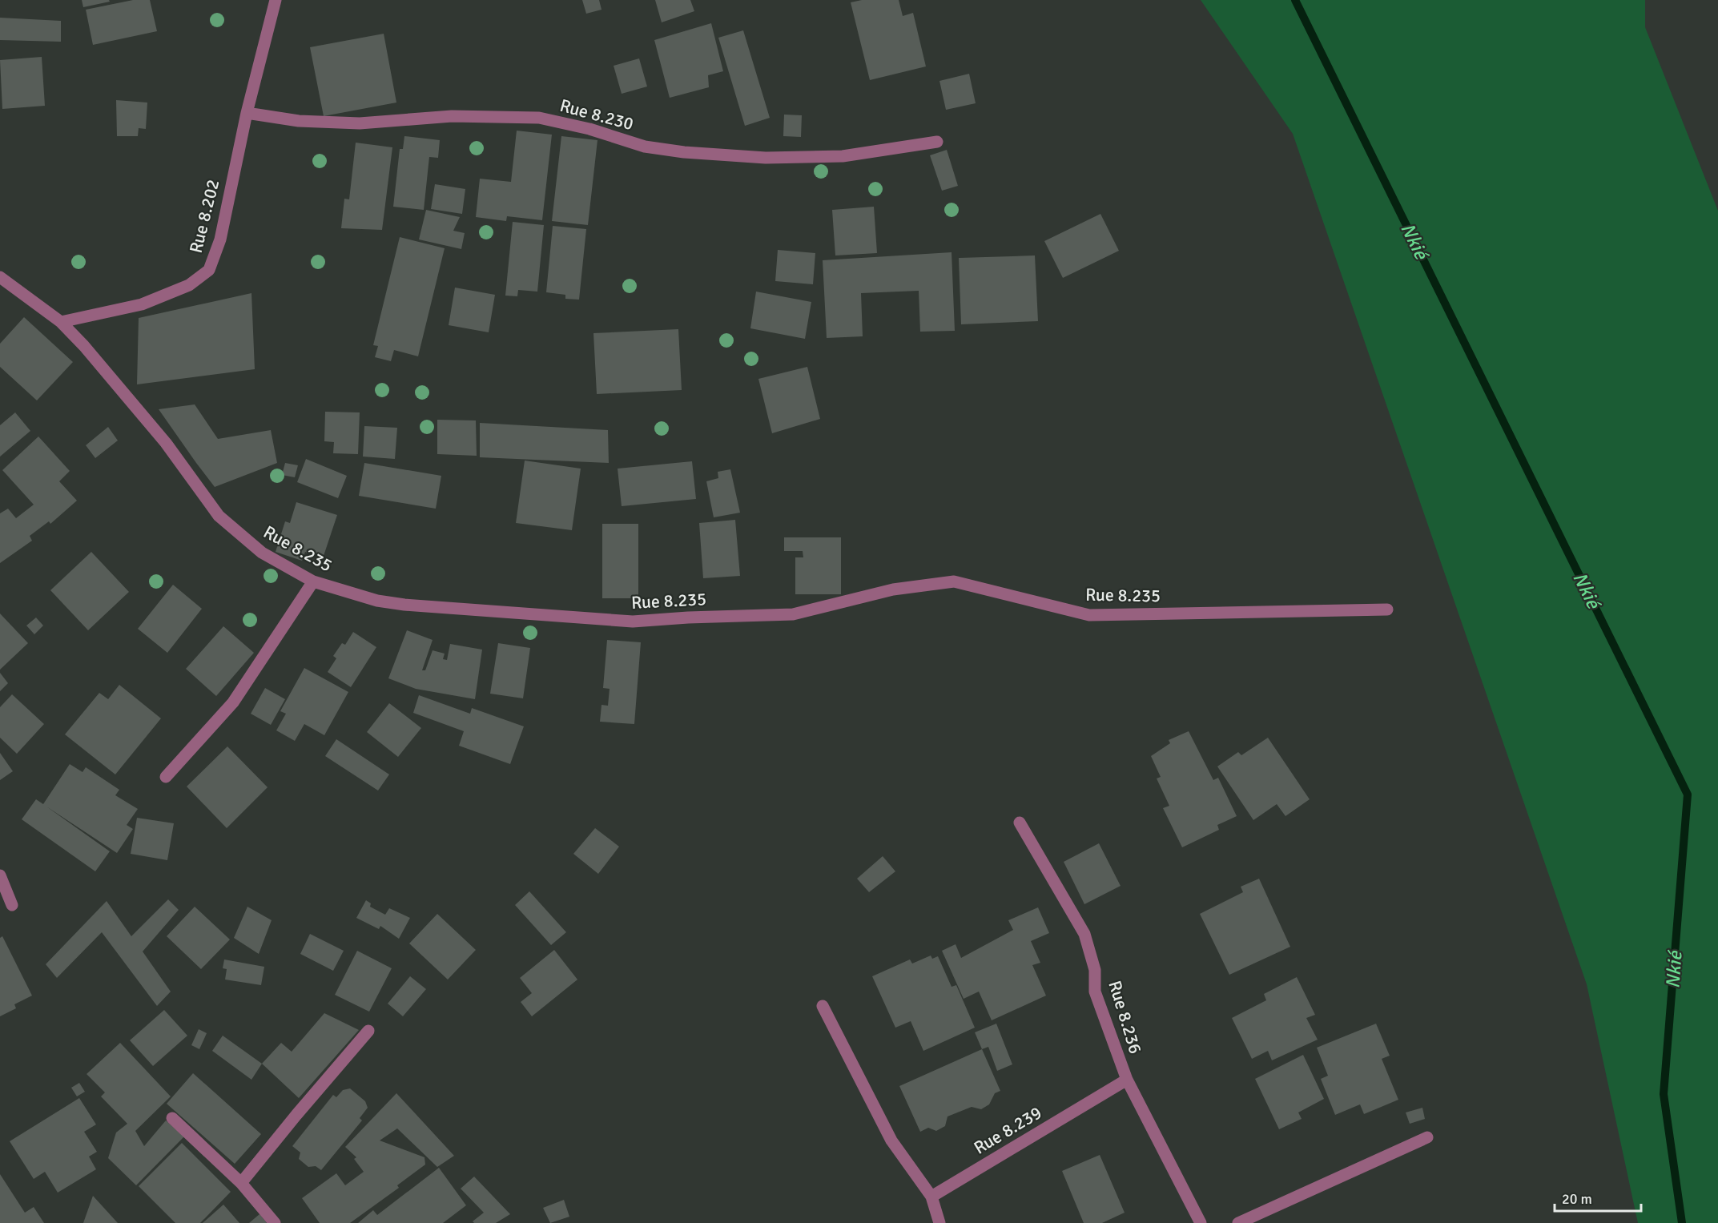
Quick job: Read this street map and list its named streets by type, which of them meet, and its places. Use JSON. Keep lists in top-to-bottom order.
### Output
{
  "streets": {
    "street": [
      "Rue 8.230",
      "Rue 8.202",
      "Rue 8.235",
      "Rue 8.236",
      "Rue 8.239"
    ]
  },
  "crossings": [
    ["Rue 8.230", "Rue 8.202"],
    ["Rue 8.202", "Rue 8.235"],
    ["Rue 8.236", "Rue 8.239"]
  ],
  "water": ["Nkié"],
  "scale_bar": "20 m"
}
